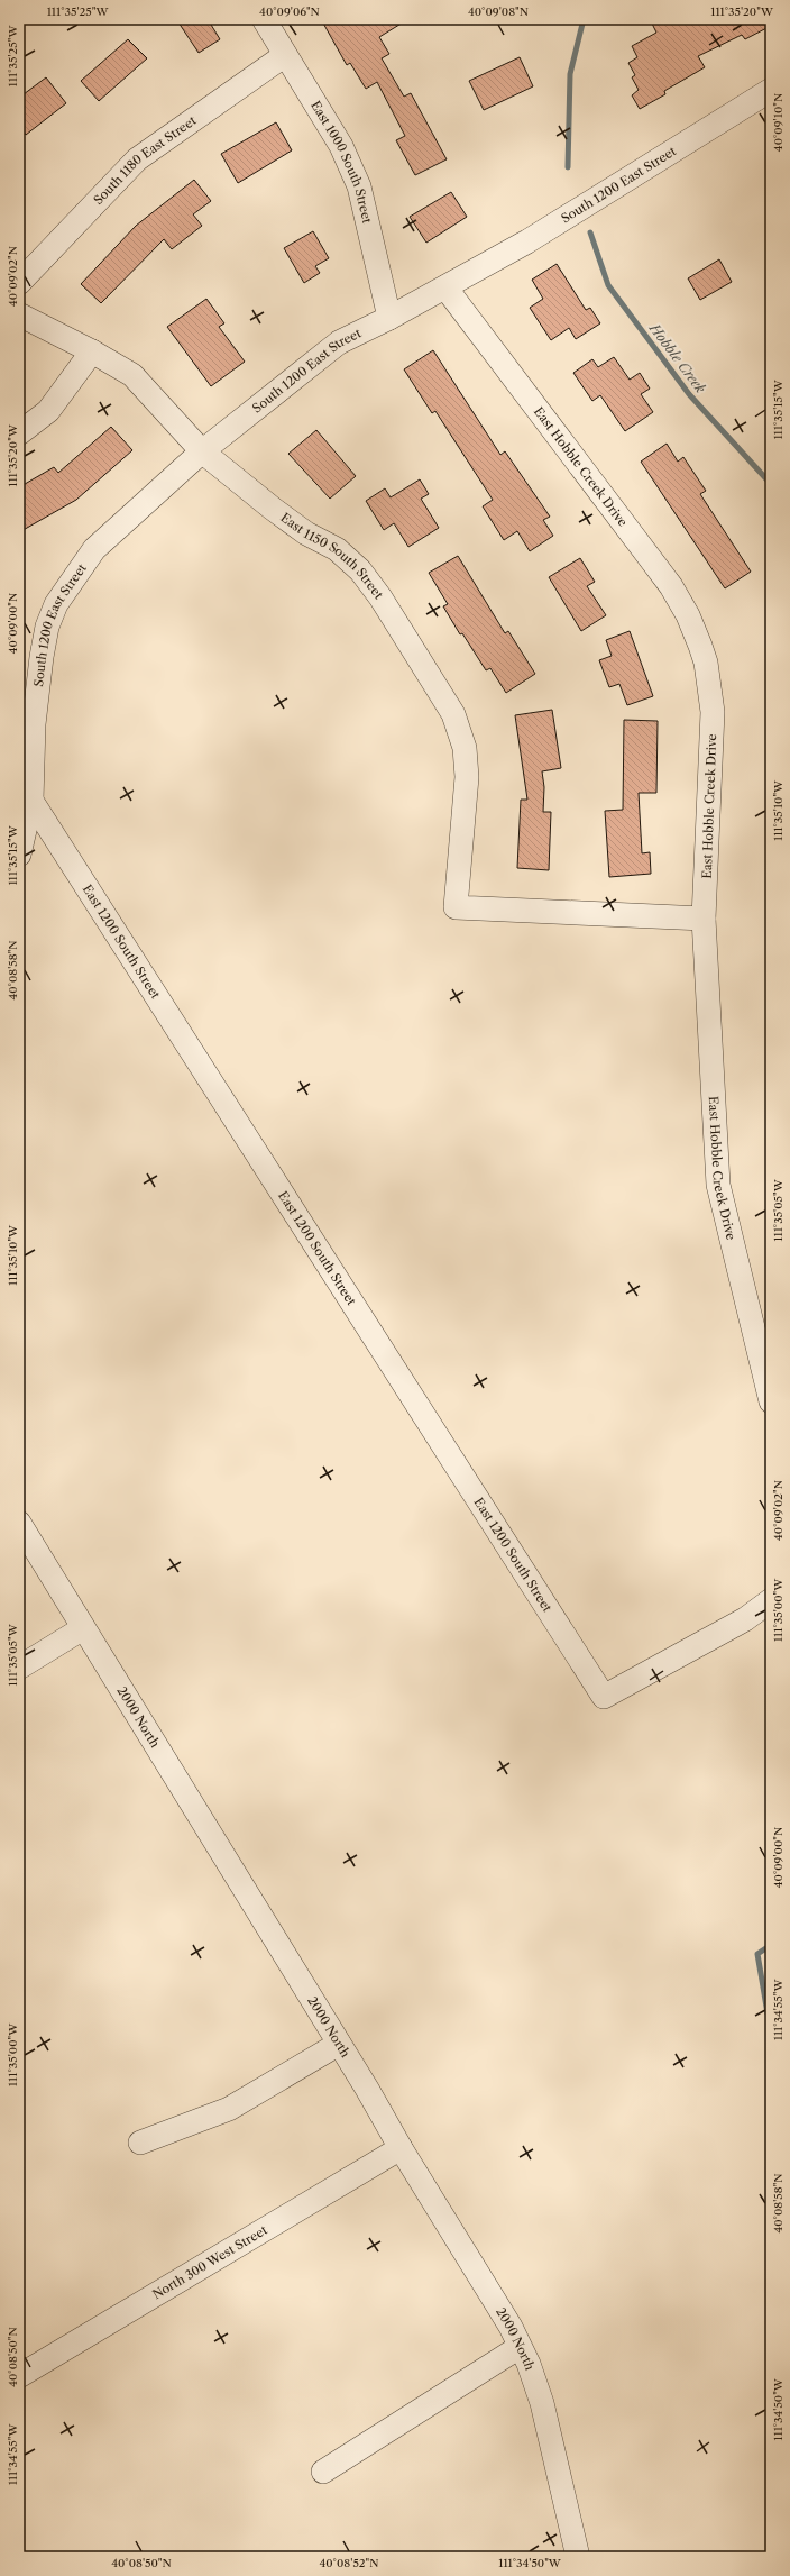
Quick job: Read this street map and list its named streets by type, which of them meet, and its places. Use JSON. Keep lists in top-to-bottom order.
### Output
{
  "streets": {
    "street": [
      "South 1180 East Street",
      "East 1000 South Street",
      "South 1200 East Street",
      "East Hobble Creek Drive",
      "East 1150 South Street",
      "East 1200 South Street",
      "2000 North",
      "North 300 West Street"
    ]
  },
  "crossings": [
    ["South 1180 East Street", "East 1000 South Street"],
    ["East 1000 South Street", "South 1200 East Street"],
    ["South 1200 East Street", "East Hobble Creek Drive"],
    ["South 1200 East Street", "East 1150 South Street"],
    ["South 1200 East Street", "East 1200 South Street"],
    ["East Hobble Creek Drive", "East 1150 South Street"],
    ["2000 North", "North 300 West Street"]
  ],
  "water": ["Hobble Creek"],
  "coordinates": [
    "111°35'25\"W",
    "40°09'06\"N",
    "40°09'08\"N",
    "111°35'20\"W",
    "40°09'10\"N",
    "40°09'02\"N",
    "111°35'15\"W",
    "40°09'00\"N",
    "111°35'10\"W",
    "40°08'58\"N",
    "111°35'05\"W",
    "111°35'00\"W",
    "111°34'55\"W",
    "40°08'50\"N",
    "111°34'50\"W",
    "40°08'52\"N"
  ]
}
